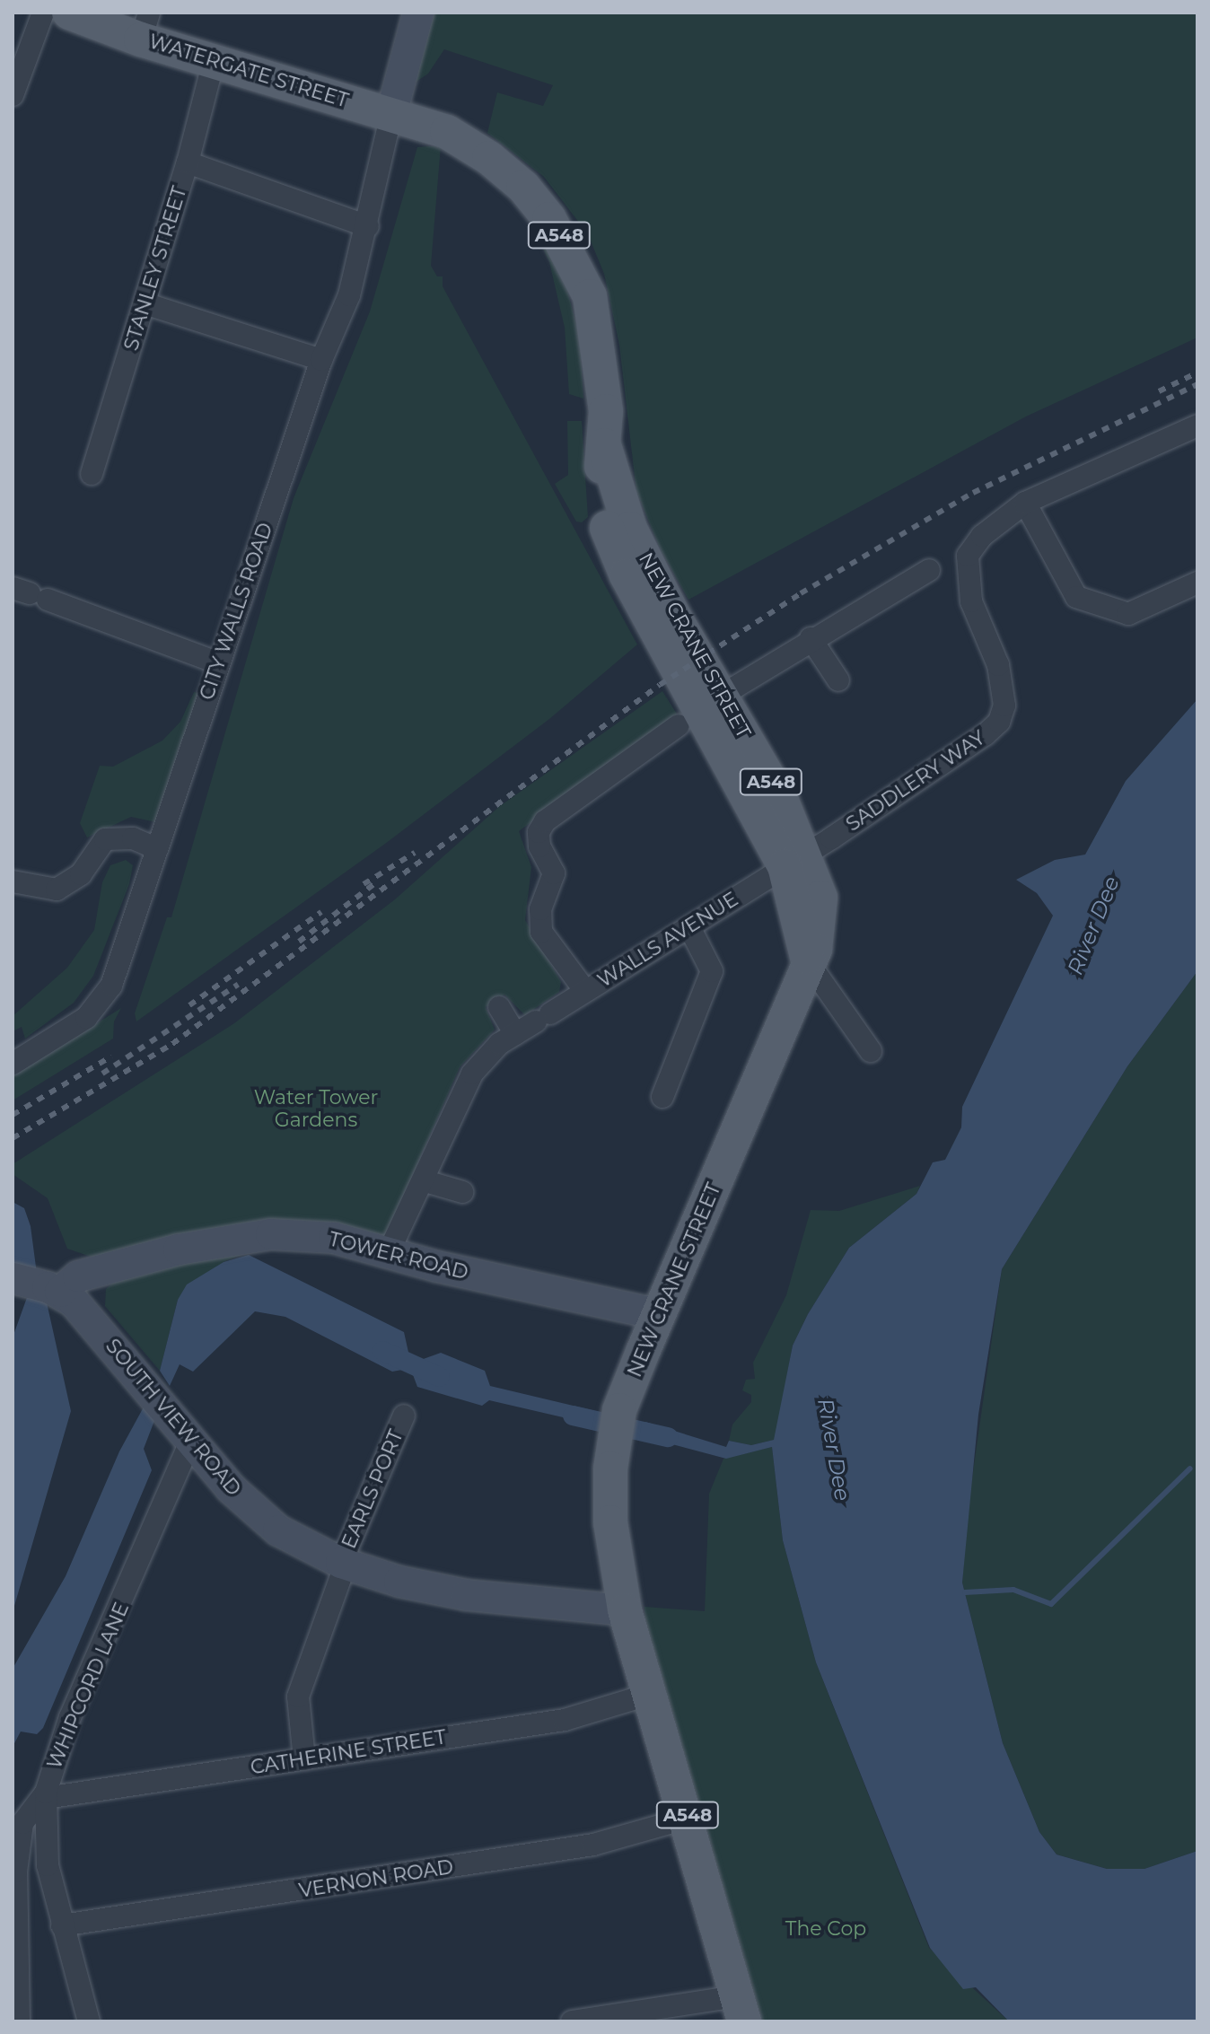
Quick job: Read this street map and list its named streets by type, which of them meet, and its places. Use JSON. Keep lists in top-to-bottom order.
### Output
{
  "streets": {
    "main road": ["WATERGATE STREET", "A548", "NEW CRANE STREET"],
    "street": [
      "STANLEY STREET",
      "CITY WALLS ROAD",
      "SADDLERY WAY",
      "WALLS AVENUE",
      "TOWER ROAD",
      "SOUTH VIEW ROAD",
      "EARLS PORT",
      "WHIPCORD LANE",
      "CATHERINE STREET",
      "VERNON ROAD"
    ]
  },
  "crossings": [
    ["WATERGATE STREET", "STANLEY STREET"],
    ["WATERGATE STREET", "CITY WALLS ROAD"],
    ["WATERGATE STREET", "NEW CRANE STREET"],
    ["A548", "NEW CRANE STREET"],
    ["A548", "SOUTH VIEW ROAD"],
    ["A548", "CATHERINE STREET"],
    ["A548", "VERNON ROAD"],
    ["NEW CRANE STREET", "SADDLERY WAY"],
    ["NEW CRANE STREET", "WALLS AVENUE"],
    ["NEW CRANE STREET", "TOWER ROAD"],
    ["NEW CRANE STREET", "SOUTH VIEW ROAD"],
    ["SADDLERY WAY", "WALLS AVENUE"],
    ["WALLS AVENUE", "TOWER ROAD"],
    ["TOWER ROAD", "SOUTH VIEW ROAD"],
    ["SOUTH VIEW ROAD", "EARLS PORT"],
    ["SOUTH VIEW ROAD", "WHIPCORD LANE"],
    ["EARLS PORT", "CATHERINE STREET"],
    ["WHIPCORD LANE", "CATHERINE STREET"],
    ["WHIPCORD LANE", "VERNON ROAD"]
  ],
  "water": ["River Dee"],
  "parks": ["Water Tower Gardens", "The Cop"]
}
